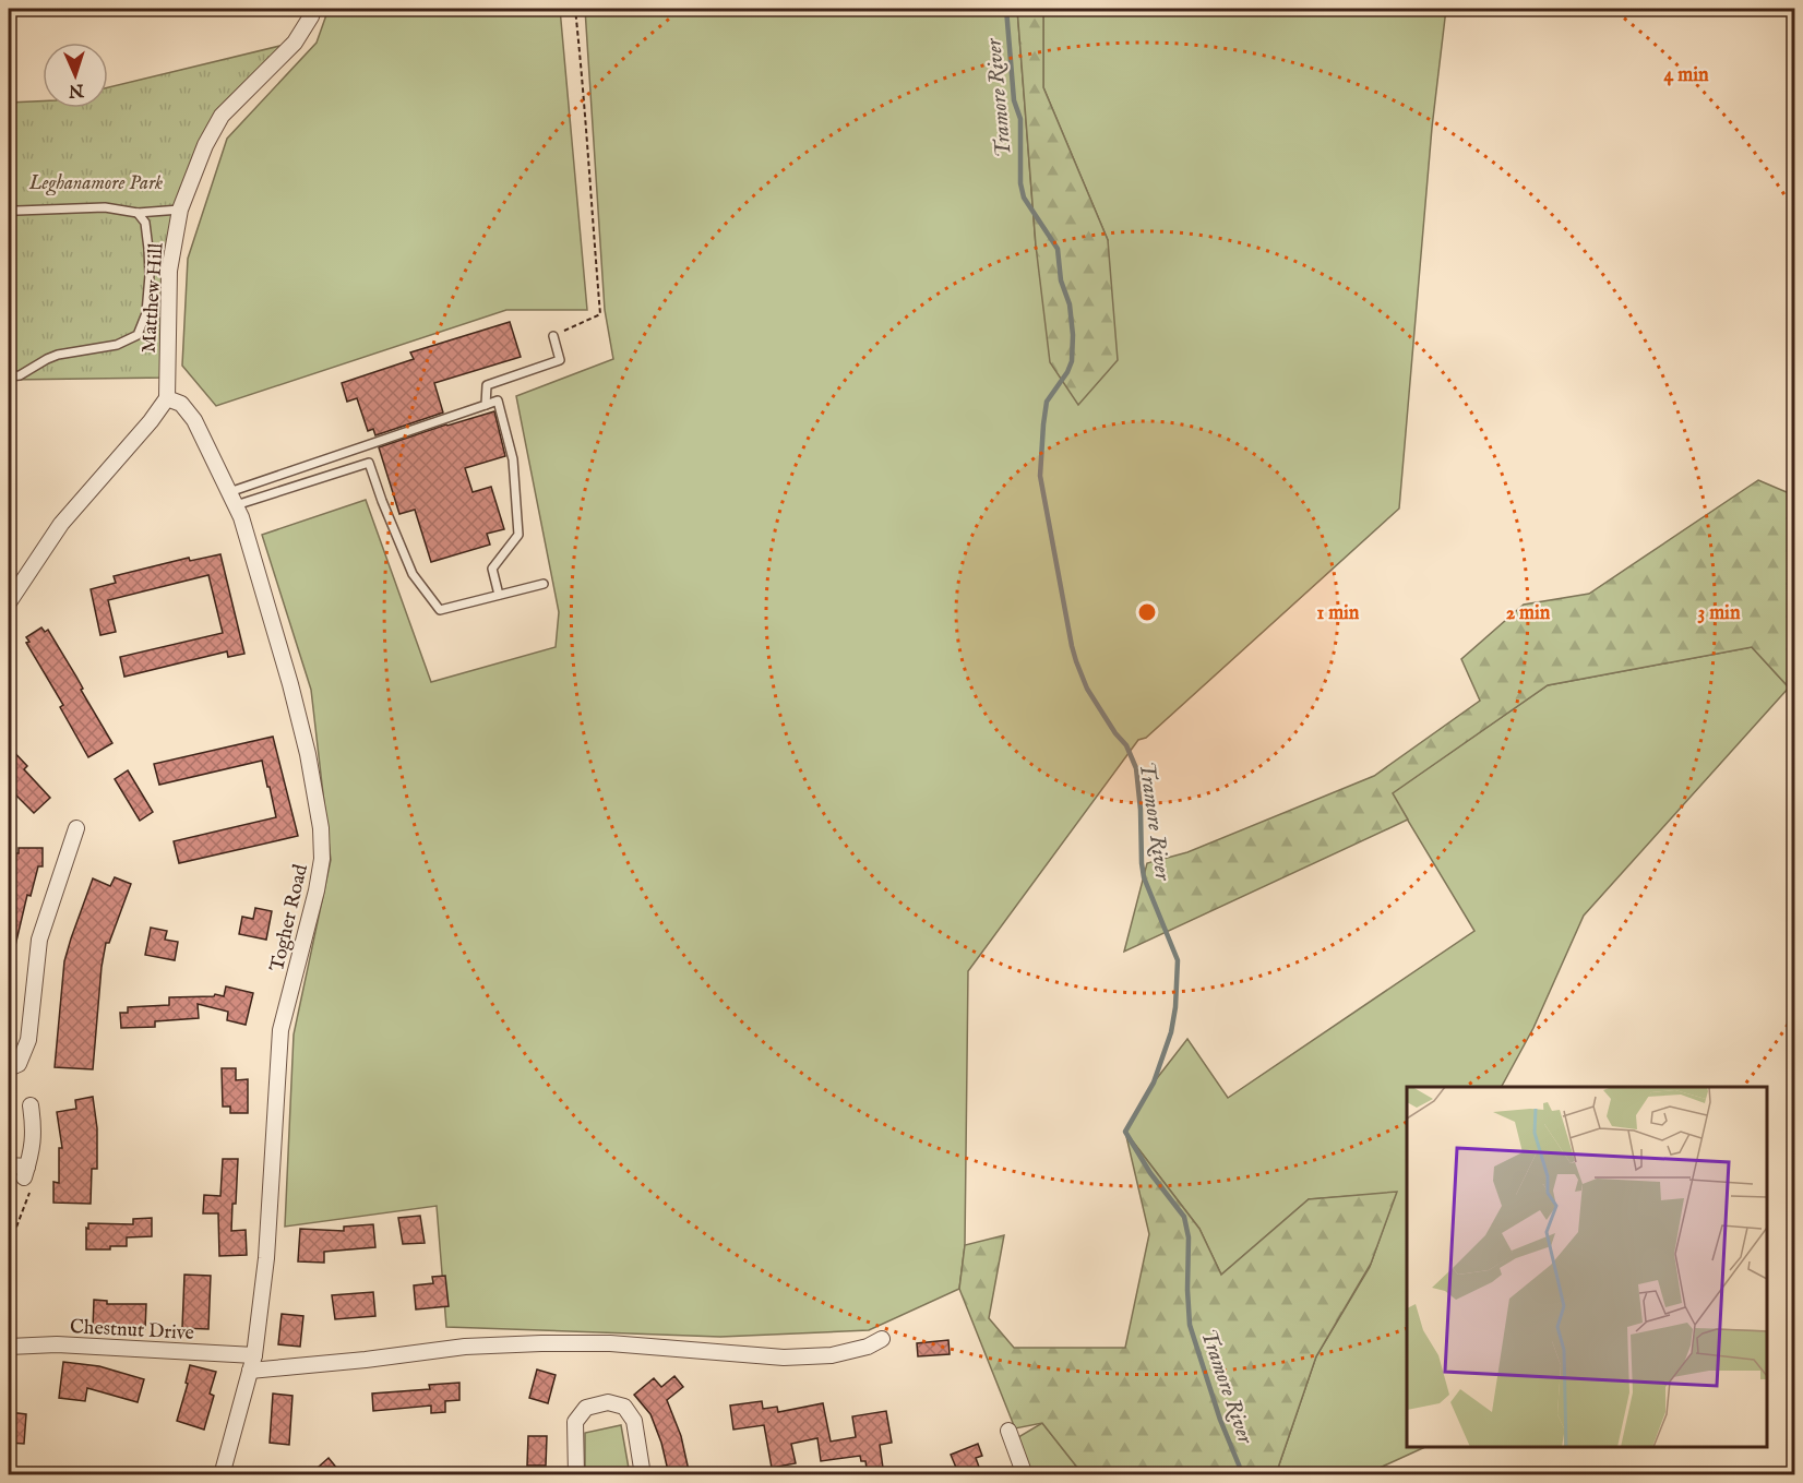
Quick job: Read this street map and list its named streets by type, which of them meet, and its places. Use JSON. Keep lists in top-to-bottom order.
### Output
{
  "streets": {
    "street": ["Matthew Hill", "Togher Road", "Chestnut Drive"]
  },
  "crossings": [
    ["Matthew Hill", "Togher Road"],
    ["Togher Road", "Chestnut Drive"]
  ],
  "water": ["Tramore River"],
  "parks": ["Leghanamore Park"],
  "north": "bottom",
  "rings": [
    "4 min",
    "1 min",
    "2 min",
    "3 min"
  ]
}
